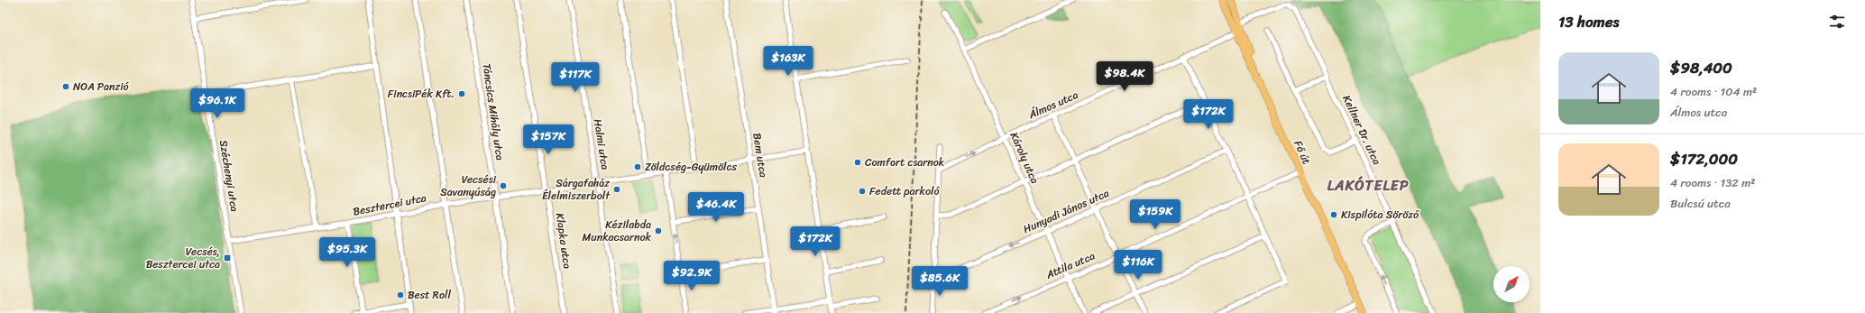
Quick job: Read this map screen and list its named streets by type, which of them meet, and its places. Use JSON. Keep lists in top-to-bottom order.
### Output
{
  "streets": {
    "main road": ["Fő út"],
    "street": [
      "Álmos utca",
      "Táncsics Mihály utca",
      "Kellner Dr. utca",
      "Halmi utca",
      "Bem utca",
      "Károly utca",
      "Széchenyi utca",
      "Besztercei utca",
      "Hunyadi János utca",
      "Klapka utca",
      "Attila utca"
    ]
  },
  "crossings": [
    ["Álmos utca", "Fő út"],
    ["Álmos utca", "Károly utca"],
    ["Táncsics Mihály utca", "Besztercei utca"],
    ["Halmi utca", "Besztercei utca"],
    ["Fő út", "Attila utca"],
    ["Károly utca", "Hunyadi János utca"],
    ["Károly utca", "Attila utca"],
    ["Széchenyi utca", "Besztercei utca"],
    ["Besztercei utca", "Klapka utca"]
  ],
  "one_way": ["Hunyadi János utca"],
  "districts": ["LAKÓTELEP"],
  "places": {
    "other": [
      "NOA Panzió",
      "FincsiPék Kft.",
      "Comfort csarnok",
      "Zöldcség-Gyümölcs",
      "Vecsési Savanyúság",
      "Sárgafaház Élelmiszerbolt",
      "Fedett parkoló",
      "Kispilóta Söröző",
      "Kézilabda Munkacsarnok",
      "Best Roll"
    ],
    "transit": ["Vecsés, Besztercei utca"]
  },
  "north": "top right",
  "page": {
    "heading": "13 homes",
    "list": [
      {
        "name": "$98,400",
        "note": "4 rooms · 104 m² · Álmos utca"
      },
      {
        "name": "$172,000",
        "note": "4 rooms · 132 m² · Bulcsú utca"
      }
    ],
    "price": [
      "$163K",
      "$98.4K",
      "$117K",
      "$96.1K",
      "$172K",
      "$157K",
      "$46.4K",
      "$159K",
      "$172K",
      "$95.3K",
      "$116K",
      "$92.9K",
      "$85.6K"
    ]
  }
}
